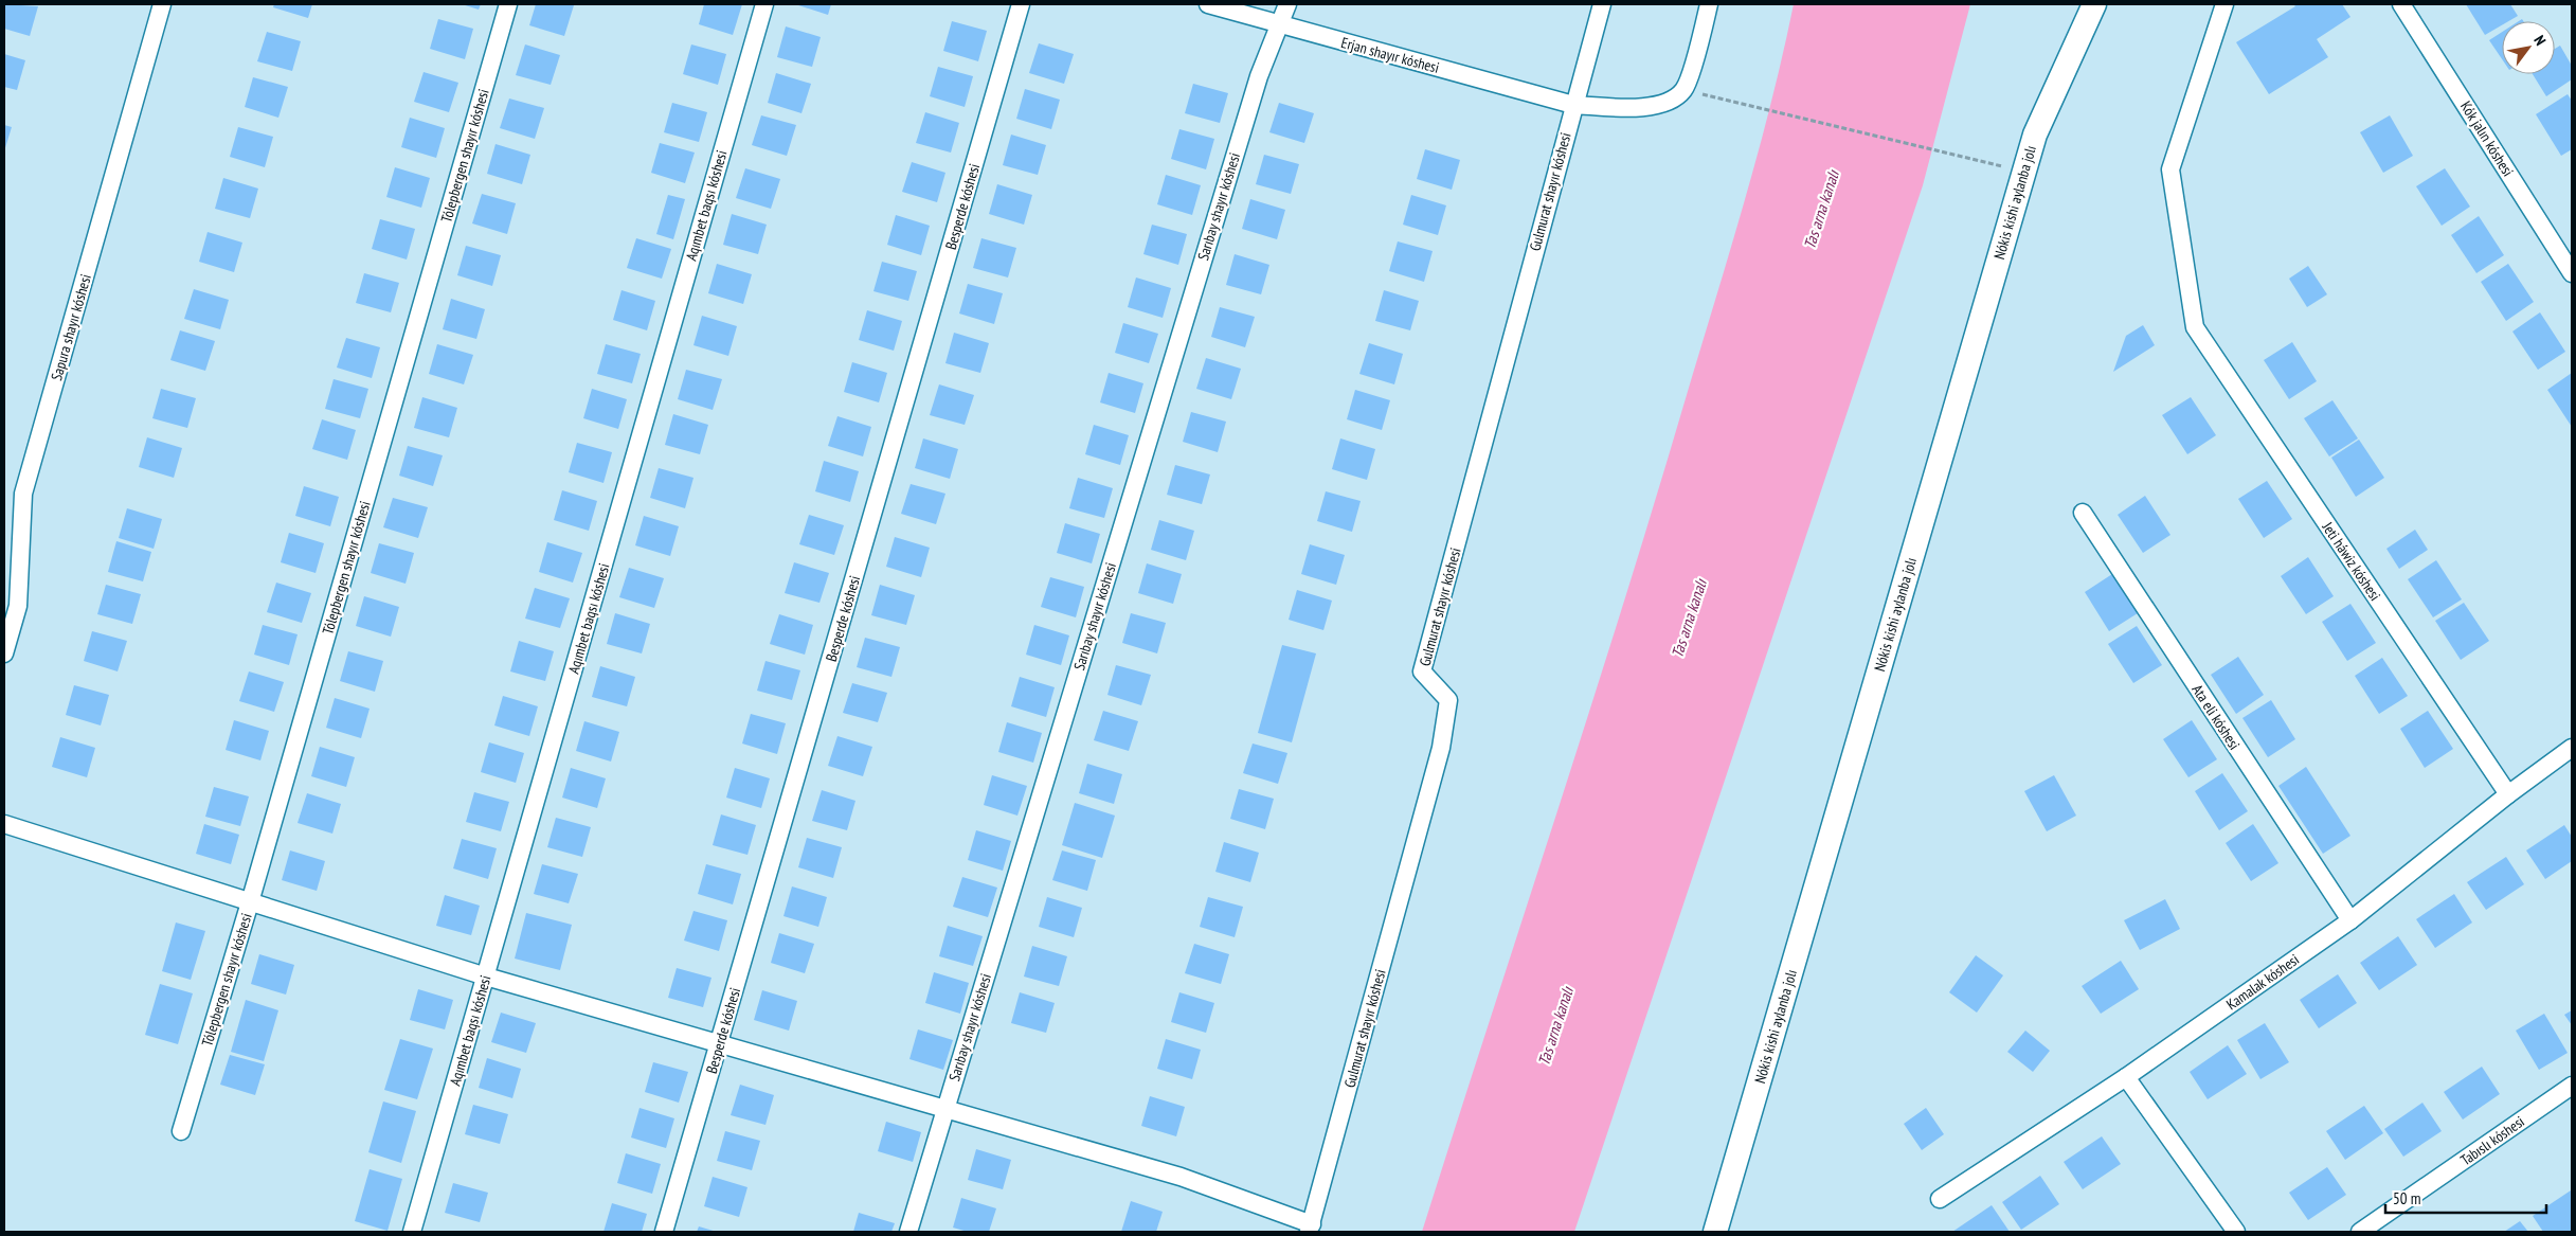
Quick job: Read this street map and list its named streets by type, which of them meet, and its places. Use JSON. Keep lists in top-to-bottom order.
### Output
{
  "streets": {
    "main road": ["Nókis kishi aylanba jolı"],
    "street": [
      "Erjan shayır kóshesi",
      "Kók jalın kóshesi",
      "Tólepbergen shayır kóshesi",
      "Gulmurat shayır kóshesi",
      "Aqımbet baqsı kóshesi",
      "Besperde kóshesi",
      "Sarıbay shayır kóshesi",
      "Sapura shayır kóshesi",
      "Jeti háwiz kóshesi",
      "Ata eli kóshesi",
      "Kamalak kóshesi",
      "Tabıslı kóshesi"
    ]
  },
  "crossings": [
    ["Erjan shayır kóshesi", "Gulmurat shayır kóshesi"],
    ["Erjan shayır kóshesi", "Sarıbay shayır kóshesi"],
    ["Jeti háwiz kóshesi", "Kamalak kóshesi"],
    ["Ata eli kóshesi", "Kamalak kóshesi"]
  ],
  "water": ["Tas arna kanalı"],
  "scale_bar": "50 m",
  "north": "top right"
}
